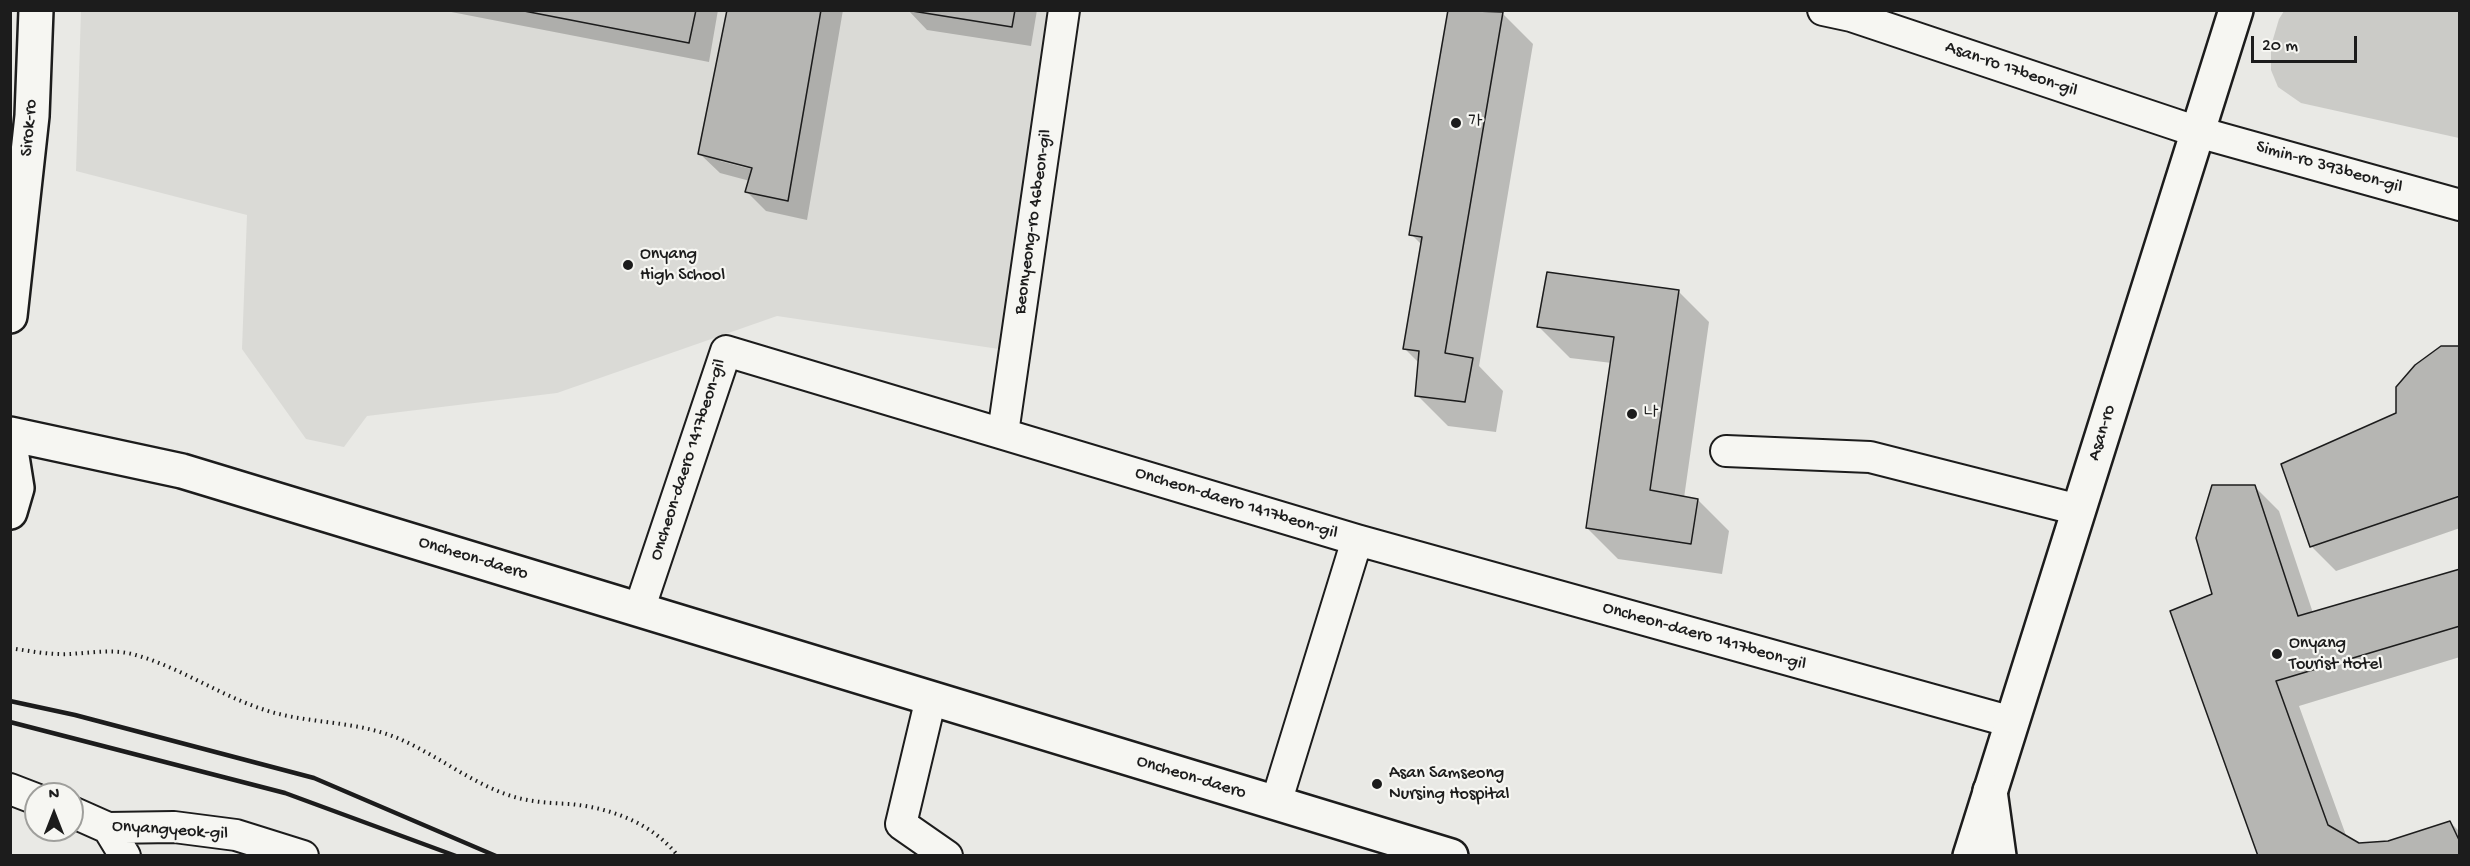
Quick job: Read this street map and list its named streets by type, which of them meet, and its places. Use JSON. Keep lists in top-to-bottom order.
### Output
{
  "streets": {
    "main road": ["Sirok-ro", "Asan-ro", "Oncheon-daero"],
    "street": [
      "Asan-ro 17beon-gil",
      "Simin-ro 393beon-gil",
      "Beonyeong-ro 46beon-gil",
      "Oncheon-daero 1417beon-gil",
      "Onyangyeok-gil"
    ]
  },
  "crossings": [
    ["Asan-ro 17beon-gil", "Simin-ro 393beon-gil"],
    ["Asan-ro 17beon-gil", "Asan-ro"],
    ["Simin-ro 393beon-gil", "Asan-ro"],
    ["Beonyeong-ro 46beon-gil", "Oncheon-daero 1417beon-gil"],
    ["Asan-ro", "Oncheon-daero 1417beon-gil"],
    ["Oncheon-daero 1417beon-gil", "Oncheon-daero"]
  ],
  "places": [
    "가",
    "Onyang High School",
    "나",
    "Onyang Tourist Hotel",
    "Asan Samseong Nursing Hospital"
  ],
  "scale_bar": "20 m",
  "north": "top"
}
